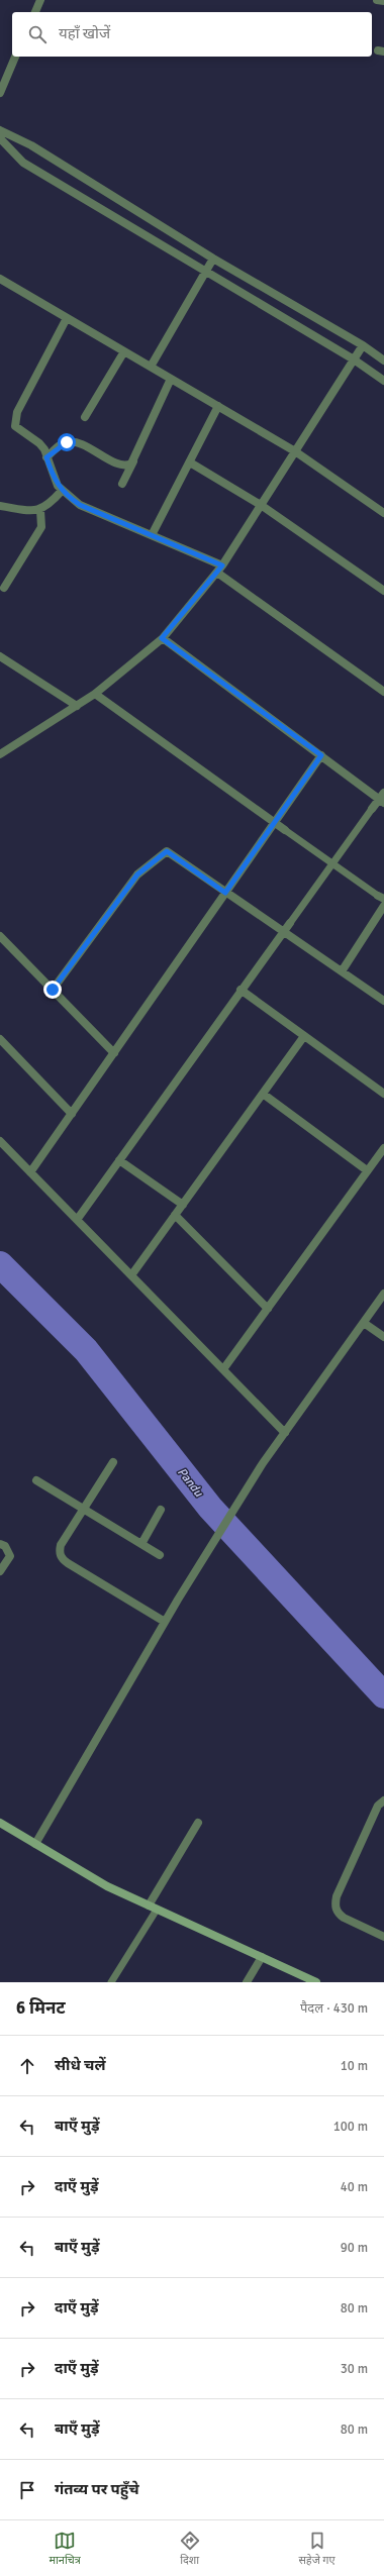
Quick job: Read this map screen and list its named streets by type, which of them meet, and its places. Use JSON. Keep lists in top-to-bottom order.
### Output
{
  "water": ["Pandu"],
  "page": {
    "search": "यहाँ खोजें",
    "heading": ["6 मिनट", "पैदल · 430 m"],
    "list": [
      ["सीधे चलें", "10 m"],
      ["बाएँ मुड़ें", "100 m"],
      ["दाएँ मुड़ें", "40 m"],
      ["बाएँ मुड़ें", "90 m"],
      ["दाएँ मुड़ें", "80 m"],
      ["दाएँ मुड़ें", "30 m"],
      ["बाएँ मुड़ें", "80 m"],
      "गंतव्य पर पहुँचे"
    ],
    "nav": ["मानचित्र", "दिशा", "सहेजे गए"]
  }
}
